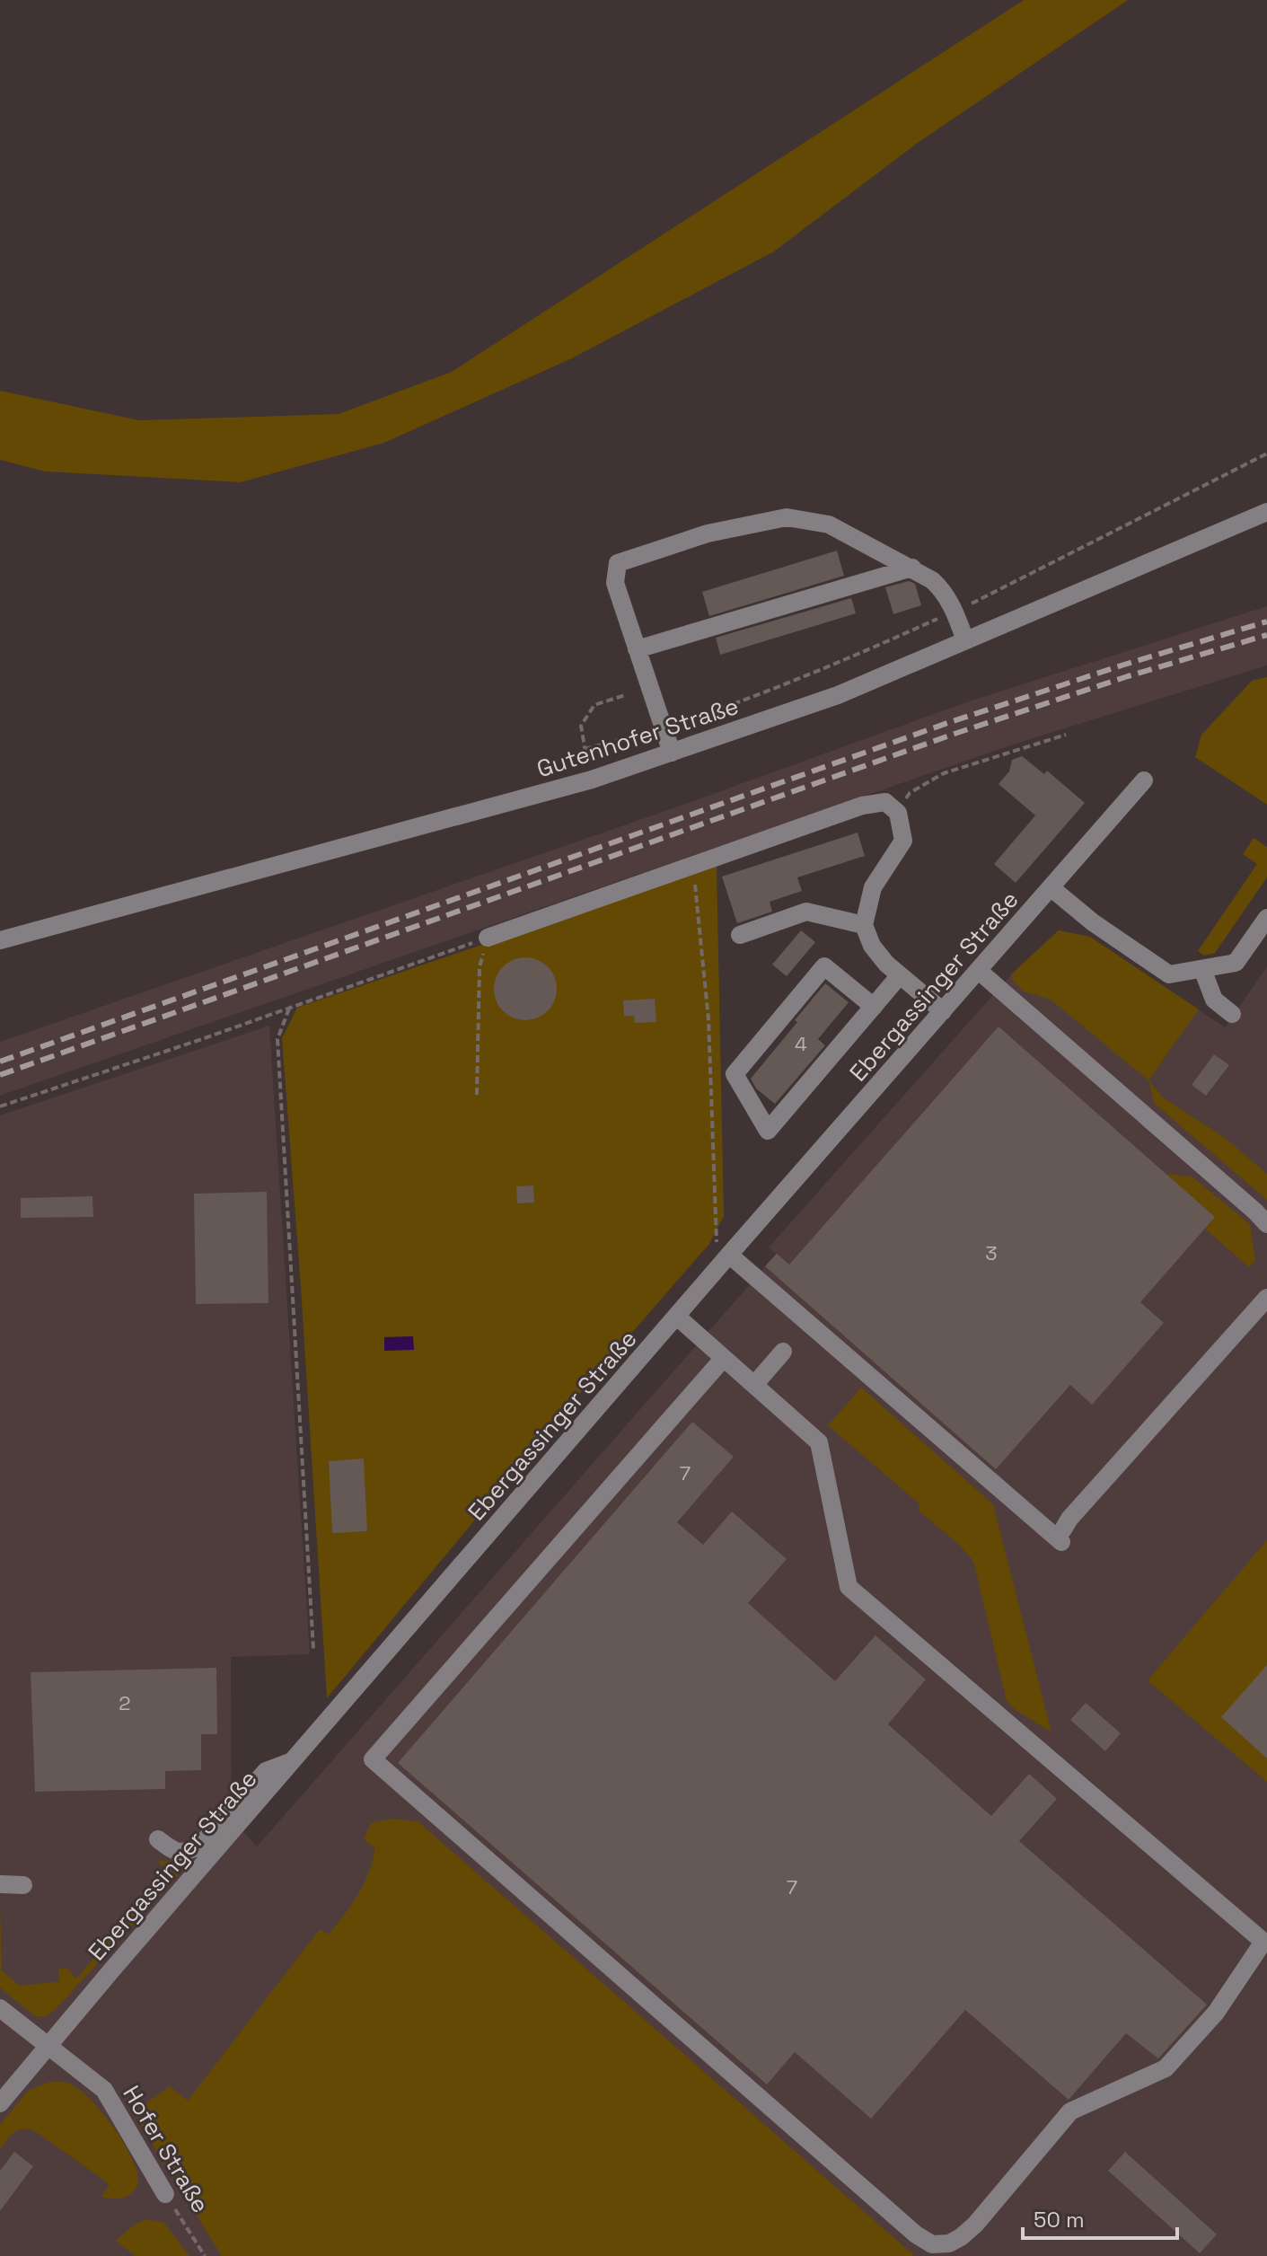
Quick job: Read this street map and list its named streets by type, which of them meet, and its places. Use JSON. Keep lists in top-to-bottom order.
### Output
{
  "streets": {
    "street": ["Gutenhofer Straße", "Ebergassinger Straße", "Hofer Straße"]
  },
  "crossings": [
    ["Ebergassinger Straße", "Hofer Straße"]
  ],
  "house_numbers": [
    "4",
    "3",
    "7",
    "2",
    "7"
  ],
  "scale_bar": "50 m"
}
